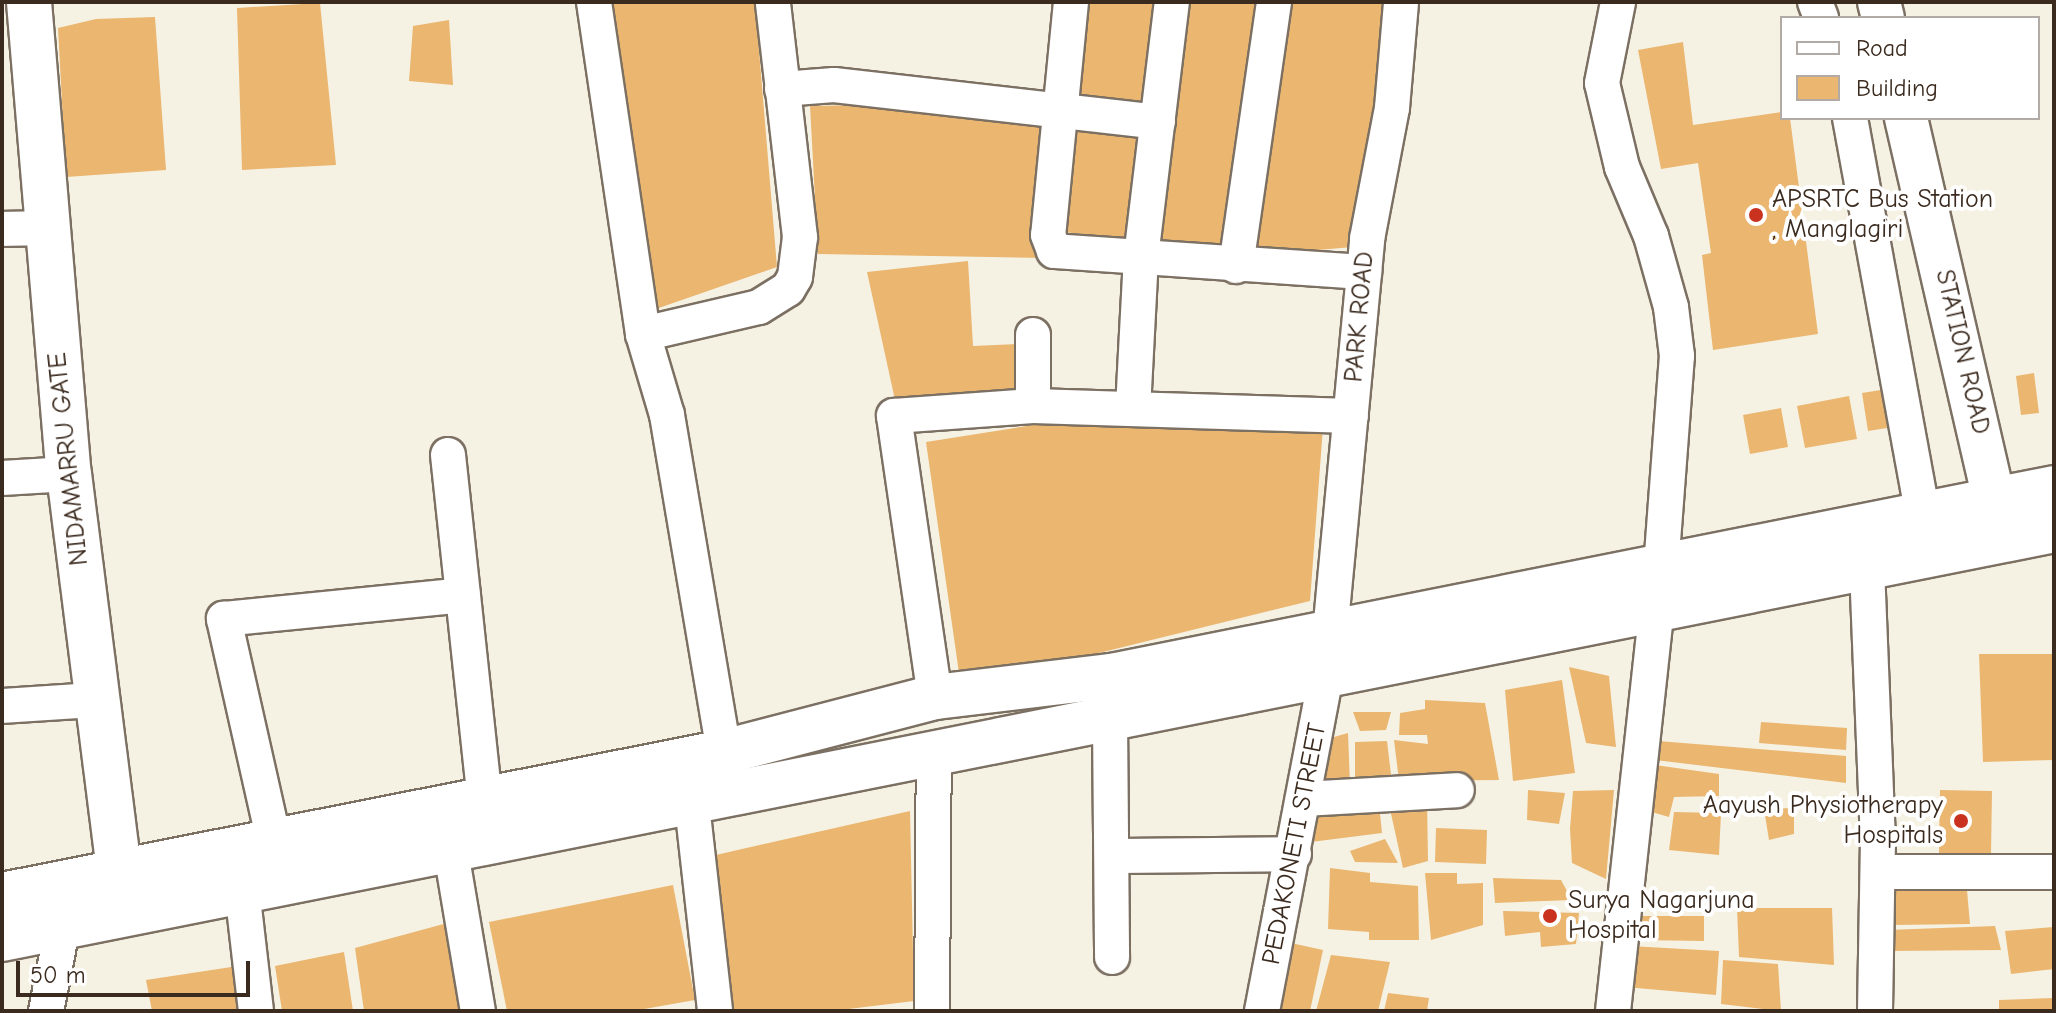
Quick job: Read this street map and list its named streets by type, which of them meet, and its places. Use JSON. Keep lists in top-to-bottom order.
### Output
{
  "streets": {
    "main road": ["NIDAMARRU GATE"],
    "street": ["PARK ROAD", "STATION ROAD", "PEDAKONETI STREET"]
  },
  "places": ["APSRTC Bus Station , Manglagiri", "Aayush Physiotherapy Hospitals", "Surya Nagarjuna Hospital"],
  "legend": ["Road", "Building"],
  "scale_bar": "50 m"
}
